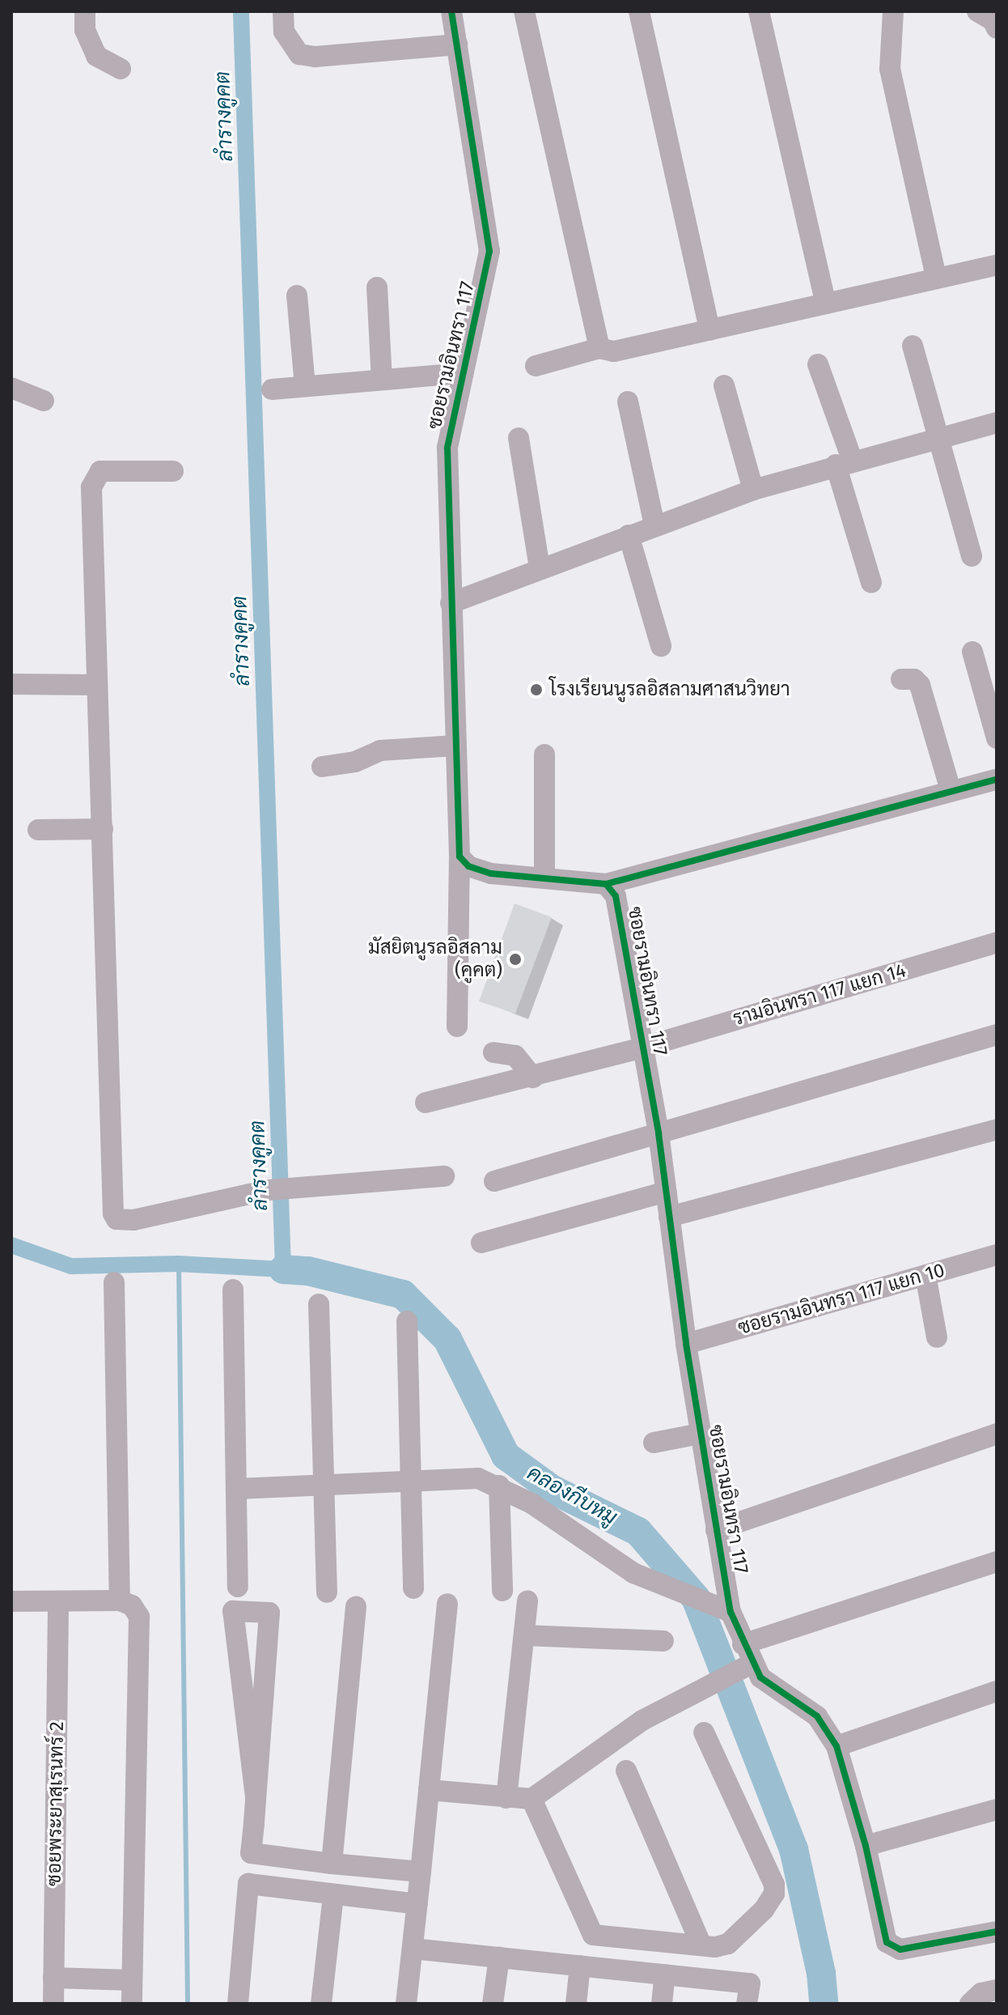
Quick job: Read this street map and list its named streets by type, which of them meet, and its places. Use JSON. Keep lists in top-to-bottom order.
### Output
{
  "streets": {
    "street": [
      "ซอยรามอินทรา 117",
      "รามอินทรา 117 แยก 14",
      "ซอยรามอินทรา 117 แยก 10",
      "ซอยพระยาสุเรนทร์ 2"
    ]
  },
  "crossings": [
    ["ซอยรามอินทรา 117", "รามอินทรา 117 แยก 14"],
    ["ซอยรามอินทรา 117", "ซอยรามอินทรา 117 แยก 10"]
  ],
  "water": ["ลำรางคูคต", "คลองกีบหมู"],
  "places": ["โรงเรียนนูรลอิสลามศาสนวิทยา", "มัสยิตนูรลอิสลาม (คูคต)"]
}
